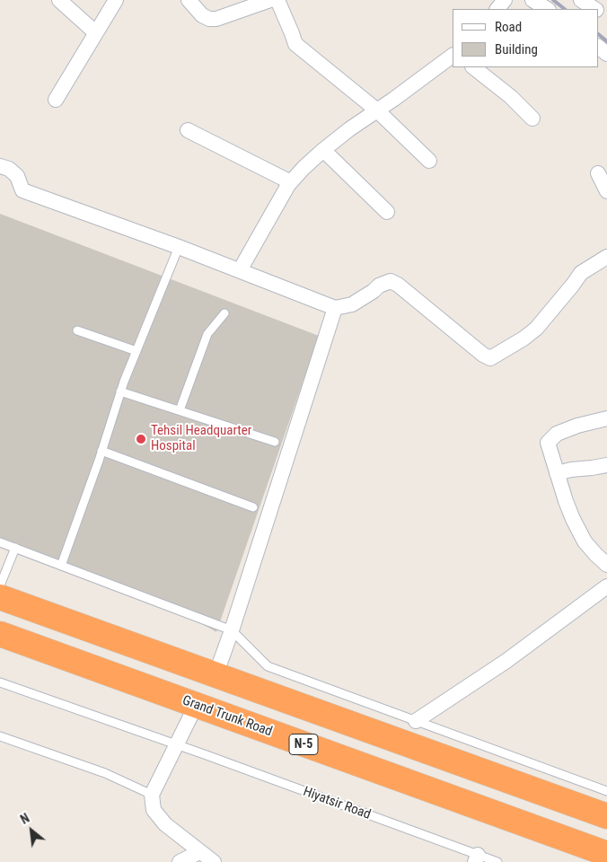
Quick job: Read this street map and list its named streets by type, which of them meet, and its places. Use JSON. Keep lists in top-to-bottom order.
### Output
{
  "streets": {
    "highway": ["Grand Trunk Road", "N-5"],
    "lane": ["Hiyatsir Road"]
  },
  "places": ["Tehsil Headquarter Hospital"],
  "legend": ["Road", "Building"],
  "north": "top left"
}
